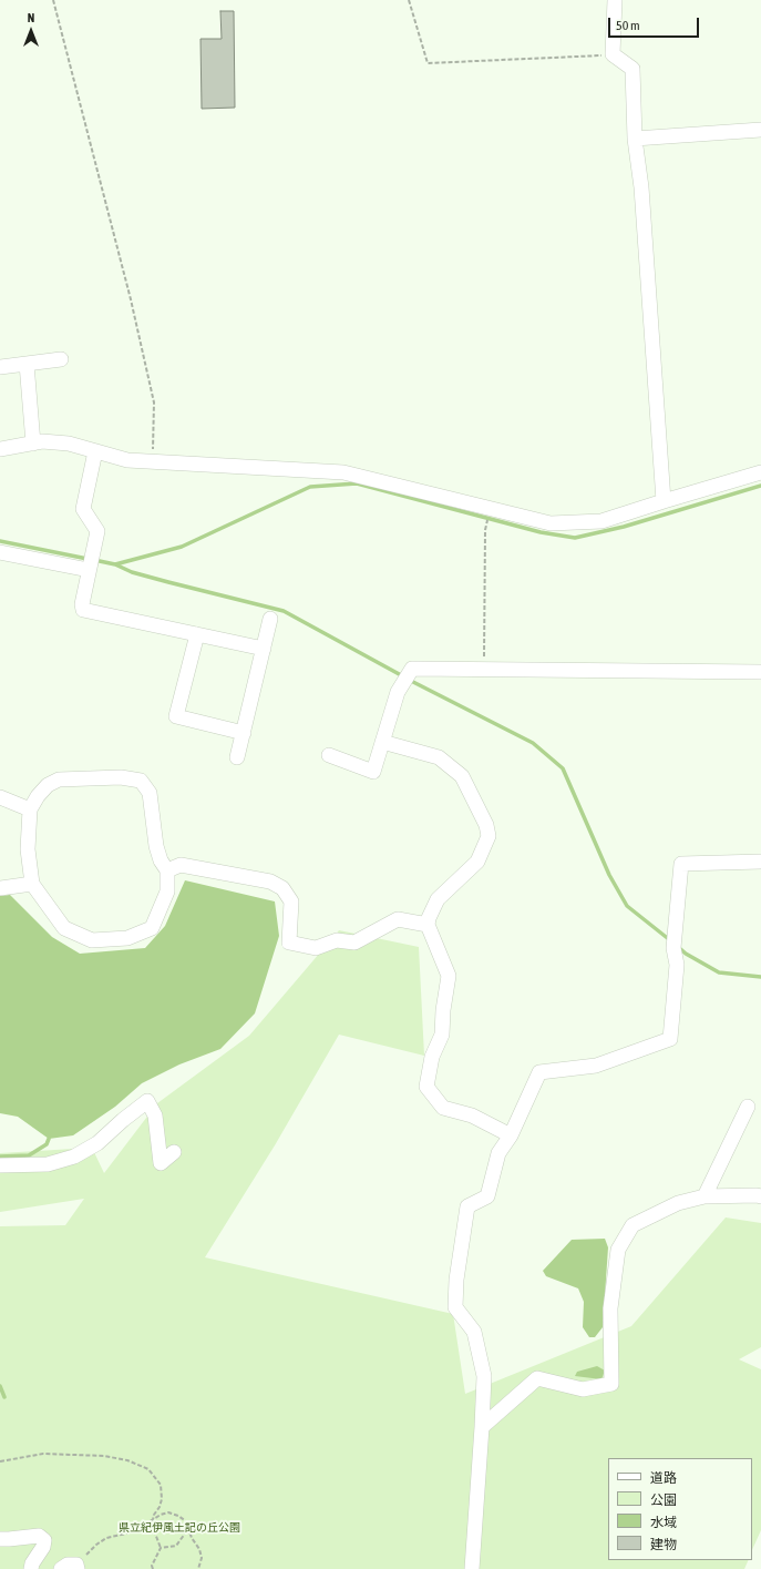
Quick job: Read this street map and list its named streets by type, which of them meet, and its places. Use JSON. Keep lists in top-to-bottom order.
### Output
{
  "parks": ["県立紀伊風土記の丘公園"],
  "legend": [
    "道路",
    "公園",
    "水域",
    "建物"
  ],
  "scale_bar": "50 m",
  "north": "top"
}
